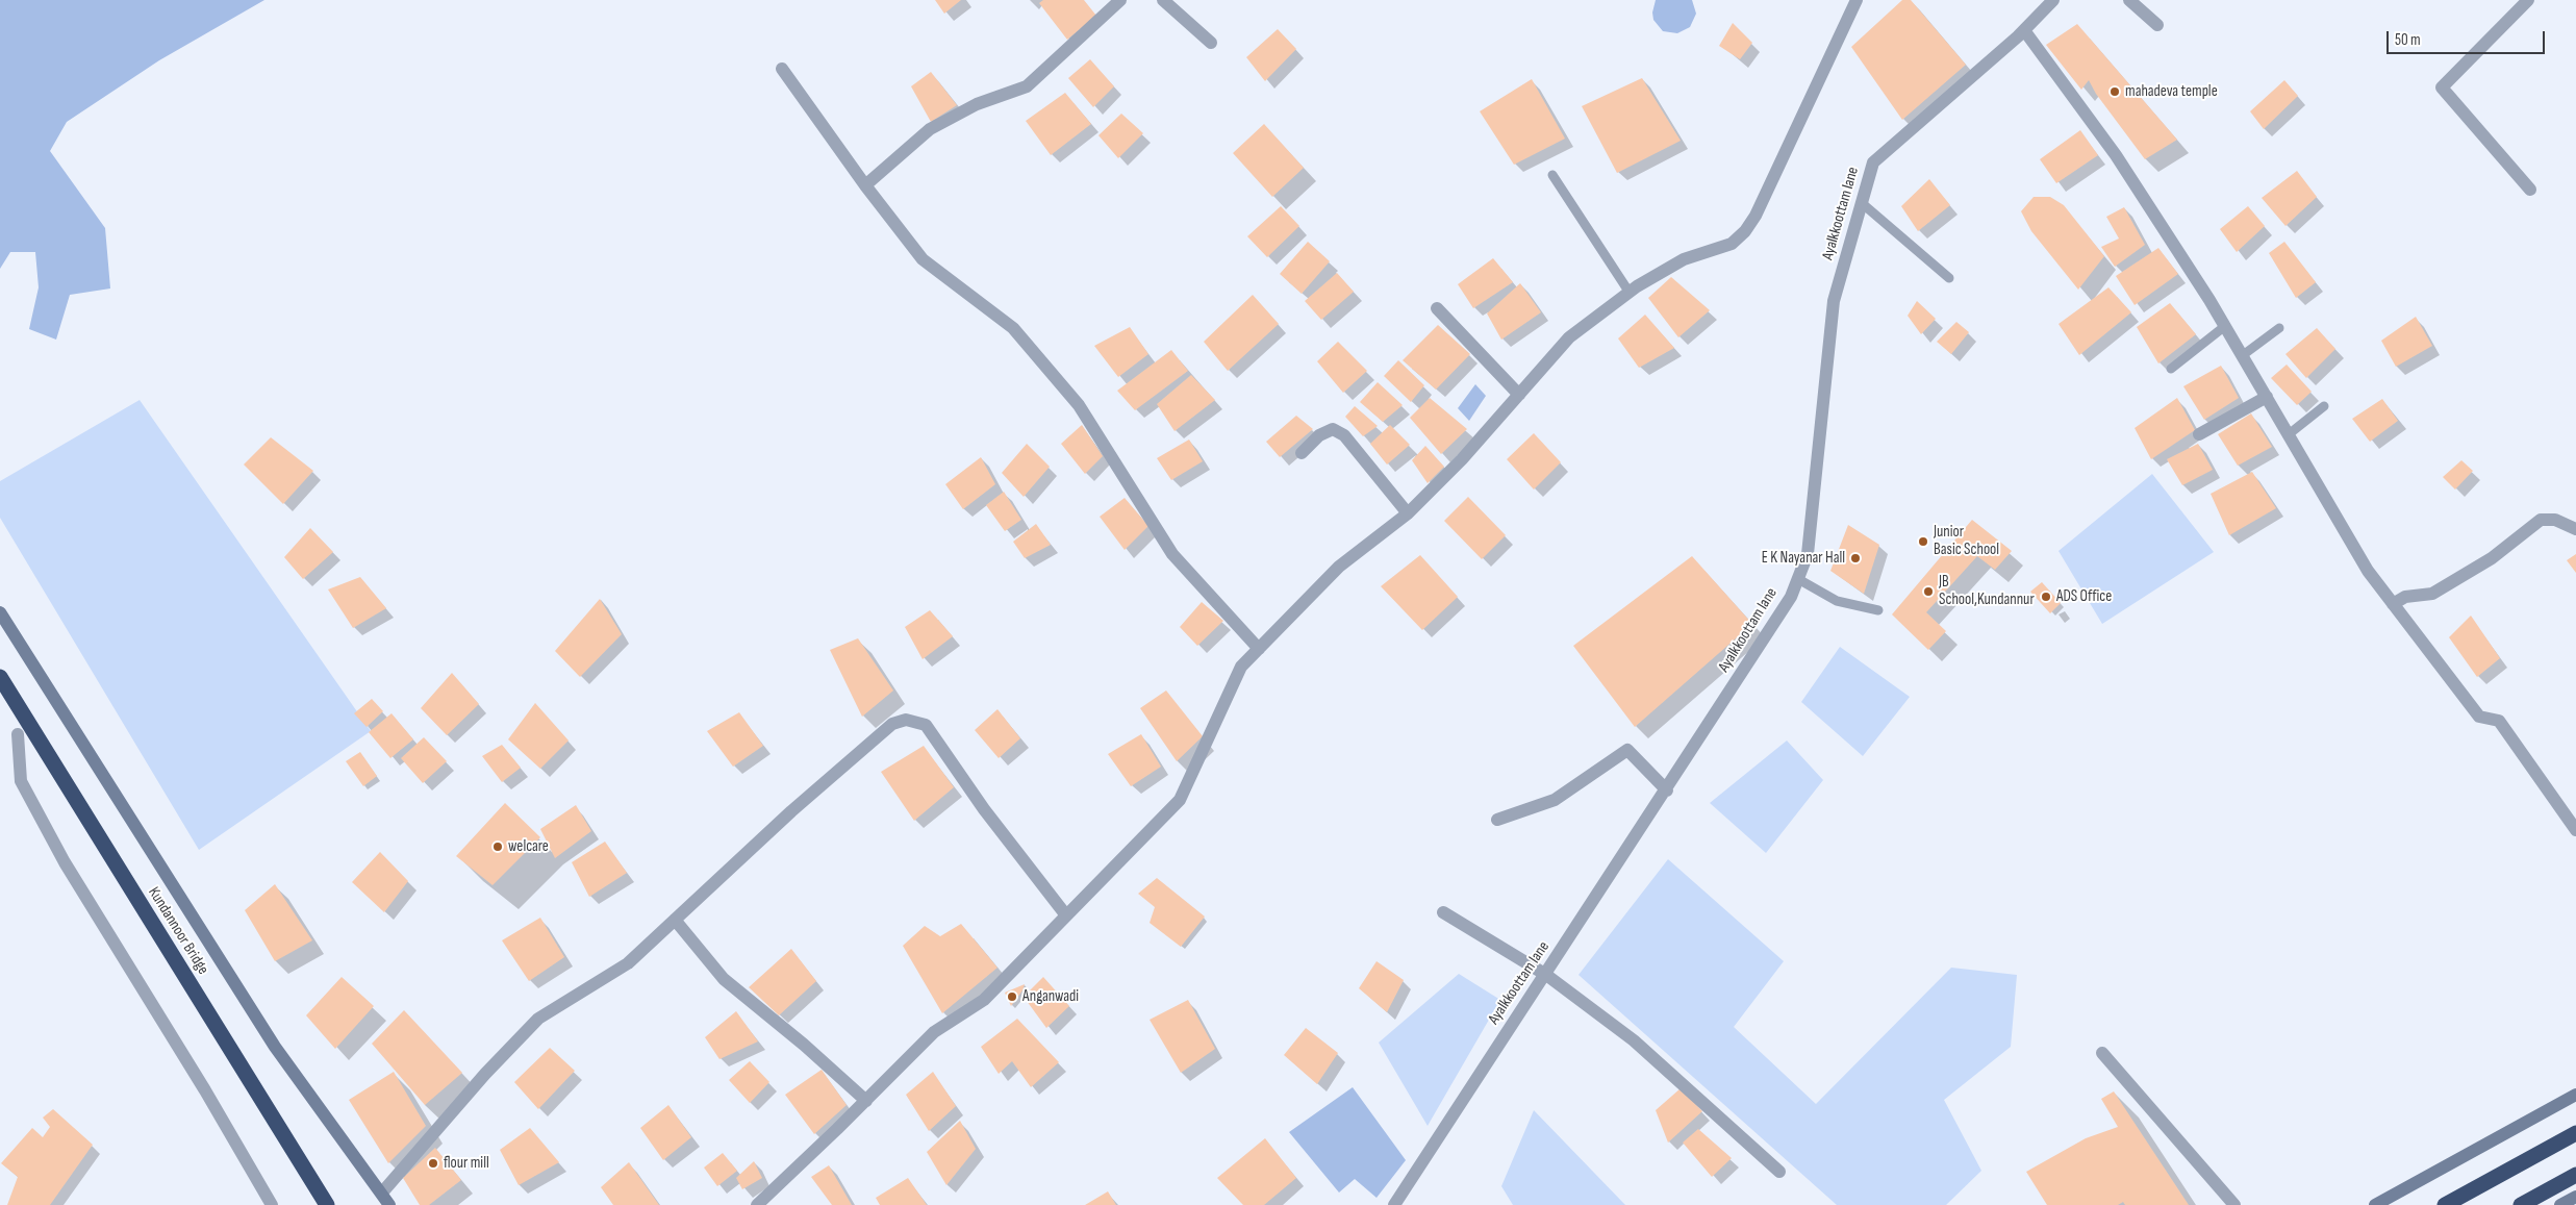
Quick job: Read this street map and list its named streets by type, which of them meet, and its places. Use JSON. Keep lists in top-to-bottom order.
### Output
{
  "streets": {
    "highway": ["Kundannoor Bridge"],
    "street": ["Ayalkkoottam lane"]
  },
  "places": [
    "mahadeva temple",
    "Junior Basic School",
    "E K Nayanar Hall",
    "JB School,Kundannur",
    "ADS Office",
    "welcare",
    "Anganwadi",
    "flour mill"
  ],
  "scale_bar": "50 m"
}
